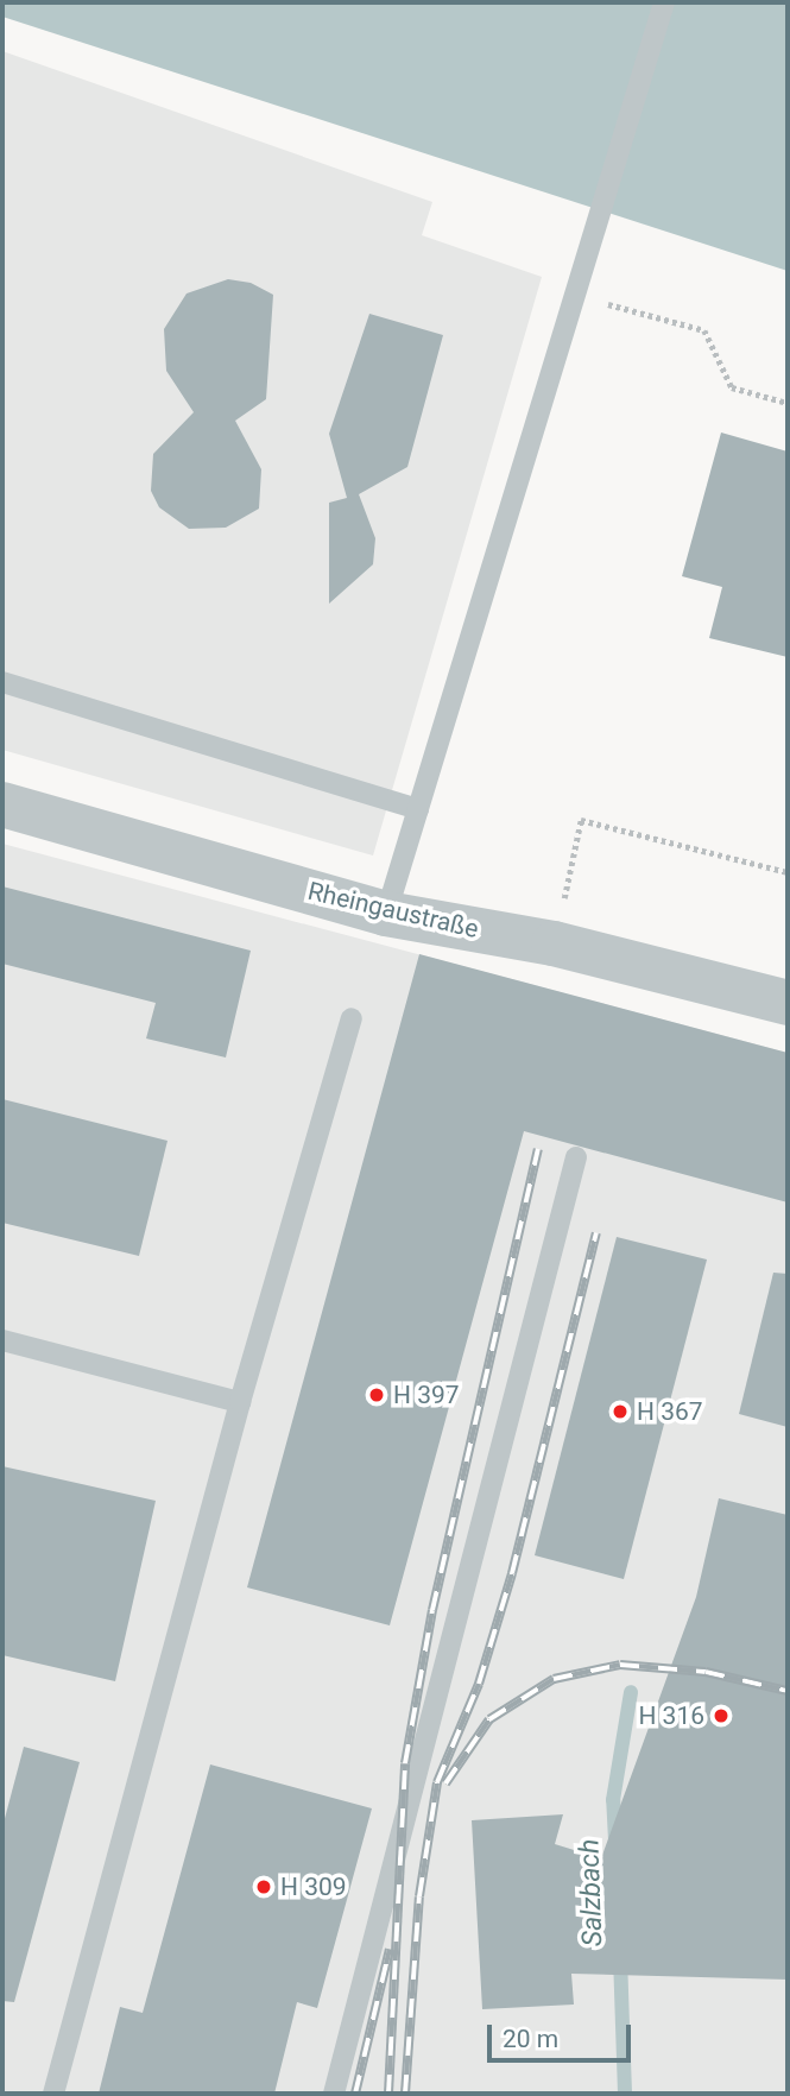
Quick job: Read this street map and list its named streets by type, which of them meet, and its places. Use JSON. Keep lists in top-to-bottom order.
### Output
{
  "streets": {
    "street": ["Rheingaustraße"]
  },
  "water": ["Salzbach"],
  "places": [
    "H 397",
    "H 367",
    "H 316",
    "H 309"
  ],
  "scale_bar": "20 m"
}
